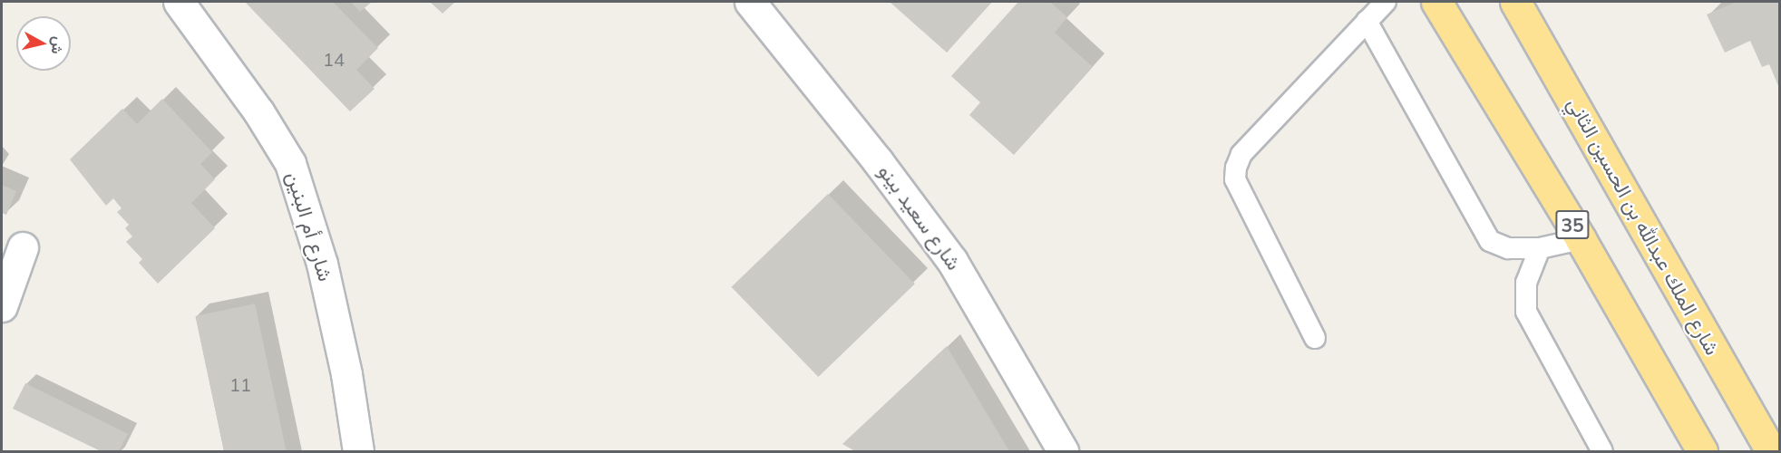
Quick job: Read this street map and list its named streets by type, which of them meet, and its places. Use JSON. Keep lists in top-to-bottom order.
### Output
{
  "streets": {
    "highway": ["35", "شارع الملك عبدالله بن الحسين الثاني"],
    "street": ["شارع سعيد بينو", "شارع أم البنين"]
  },
  "house_numbers": ["14", "11"],
  "north": "right"
}
